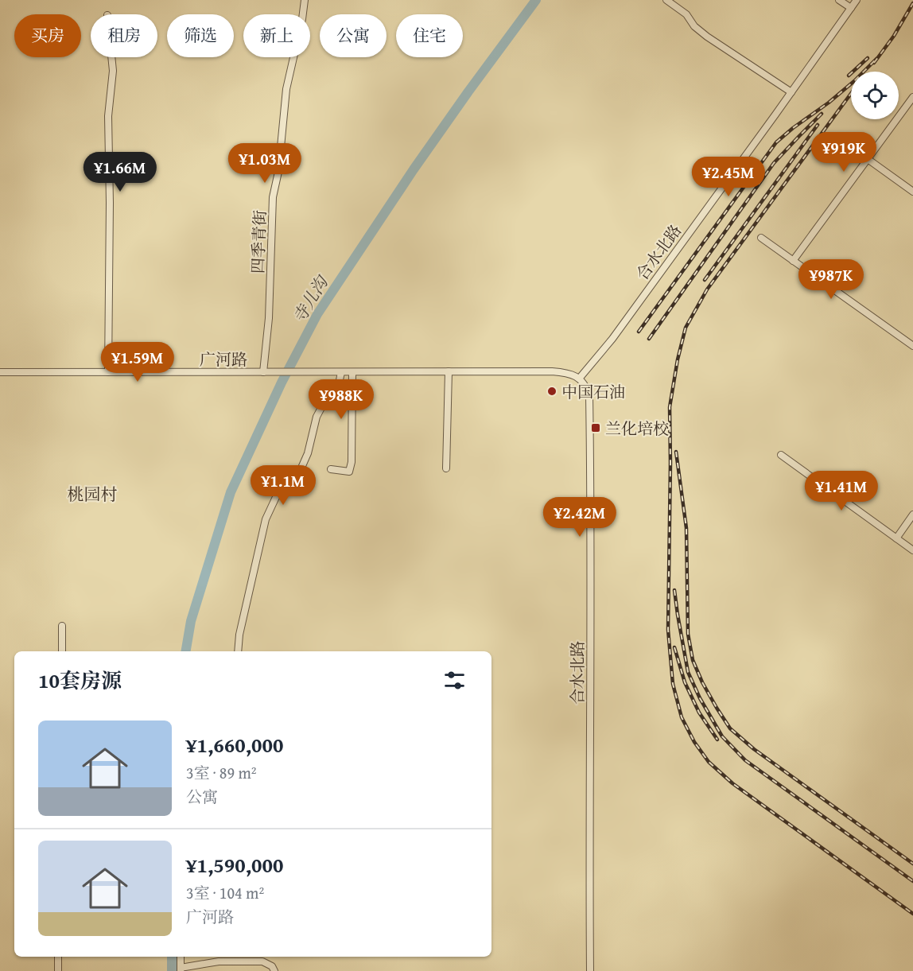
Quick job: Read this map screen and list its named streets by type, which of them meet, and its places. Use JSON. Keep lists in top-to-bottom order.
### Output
{
  "streets": {
    "street": ["四季青街", "合水北路", "广河路"]
  },
  "crossings": [
    ["四季青街", "广河路"]
  ],
  "districts": ["桃园村"],
  "water": ["寺儿沟"],
  "places": {
    "other": ["中国石油"],
    "transit": ["兰化培校"]
  },
  "page": {
    "chip": [
      "买房",
      "租房",
      "筛选",
      "新上",
      "公寓",
      "住宅"
    ],
    "price": [
      "¥919K",
      "¥1.03M",
      "¥1.66M",
      "¥2.45M",
      "¥987K",
      "¥1.59M",
      "¥988K",
      "¥1.1M",
      "¥1.41M",
      "¥2.42M"
    ],
    "heading": "10套房源",
    "list": [
      {
        "name": "¥1,660,000",
        "note": "3室 · 89 m² · 公寓"
      },
      {
        "name": "¥1,590,000",
        "note": "3室 · 104 m² · 广河路"
      }
    ]
  }
}
